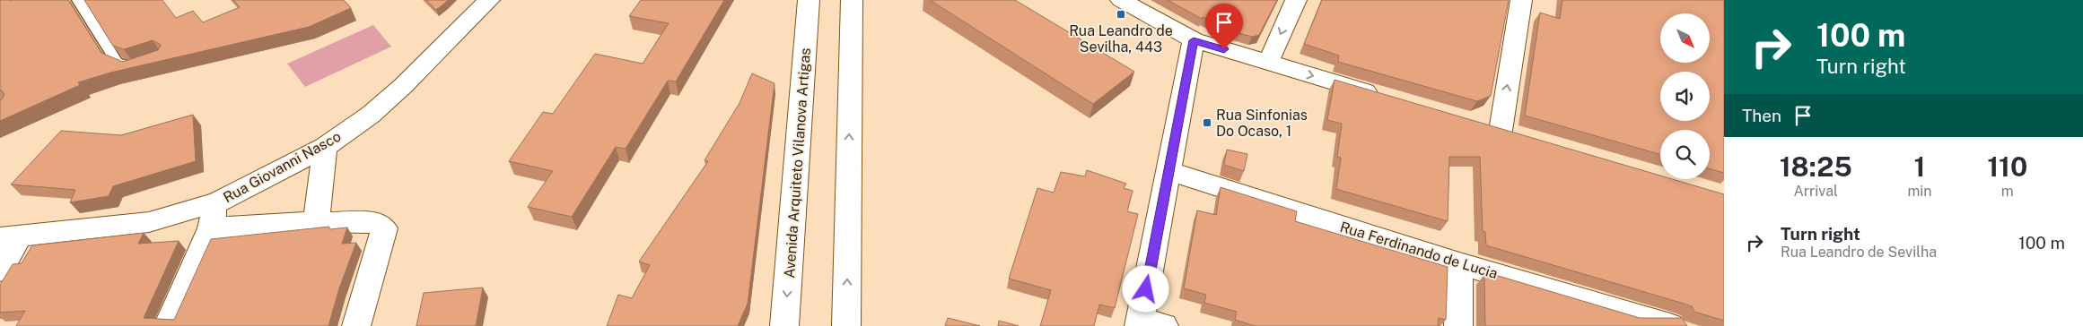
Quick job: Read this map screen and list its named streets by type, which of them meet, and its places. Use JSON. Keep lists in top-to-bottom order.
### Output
{
  "streets": {
    "street": ["Avenida Arquiteto Vilanova Artigas", "Rua Giovanni Nasco", "Rua Ferdinando de Lucia"]
  },
  "places": {
    "transit": ["Rua Leandro de Sevilha, 443", "Rua Sinfonias Do Ocaso, 1"]
  },
  "north": "bottom right",
  "page": {
    "turn": ["100 m", "Turn right"],
    "then": "Then",
    "eta": [
      "18:25",
      "Arrival",
      "1",
      "min",
      "110",
      "m"
    ],
    "list": [
      {
        "name": "Turn right",
        "note": "Rua Leandro de Sevilha",
        "value": "100 m"
      }
    ]
  }
}
